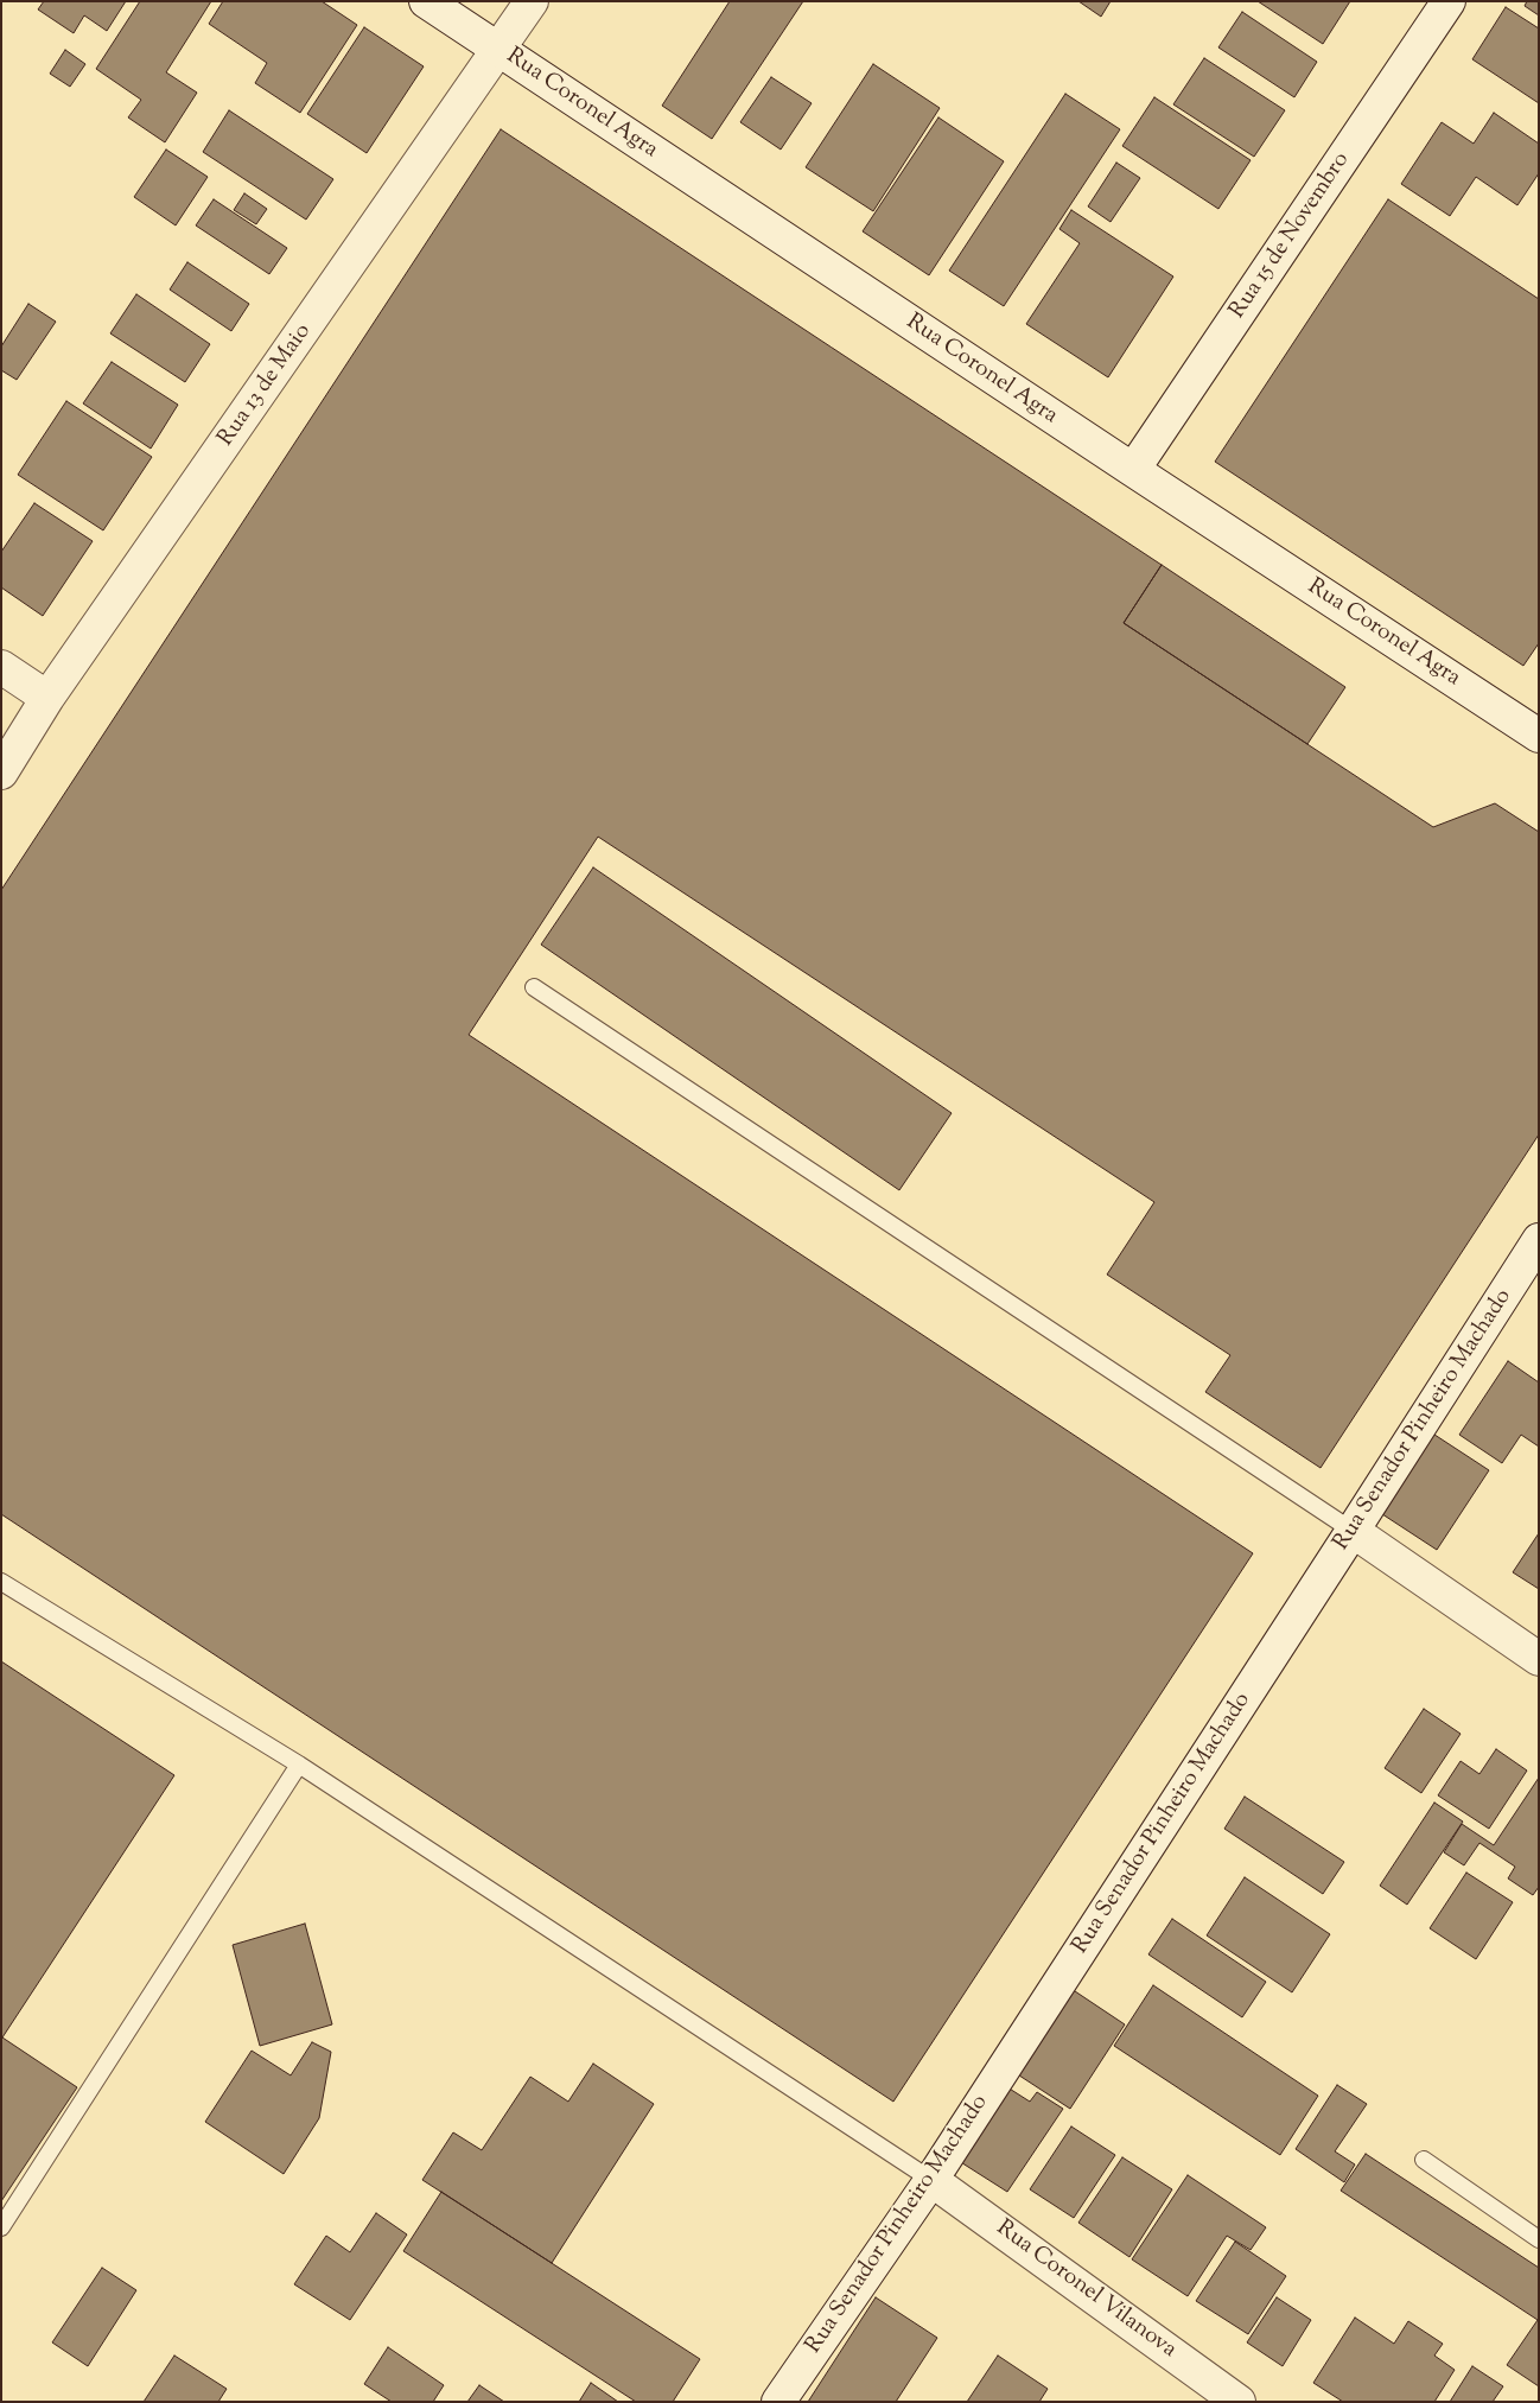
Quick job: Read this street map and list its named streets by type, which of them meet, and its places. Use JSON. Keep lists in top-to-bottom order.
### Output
{
  "streets": {
    "street": [
      "Rua Coronel Agra",
      "Rua 15 de Novembro",
      "Rua 13 de Maio",
      "Rua Senador Pinheiro Machado",
      "Rua Coronel Vilanova"
    ]
  },
  "crossings": [
    ["Rua Coronel Agra", "Rua 15 de Novembro"],
    ["Rua Coronel Agra", "Rua 13 de Maio"],
    ["Rua Senador Pinheiro Machado", "Rua Coronel Vilanova"]
  ]
}
